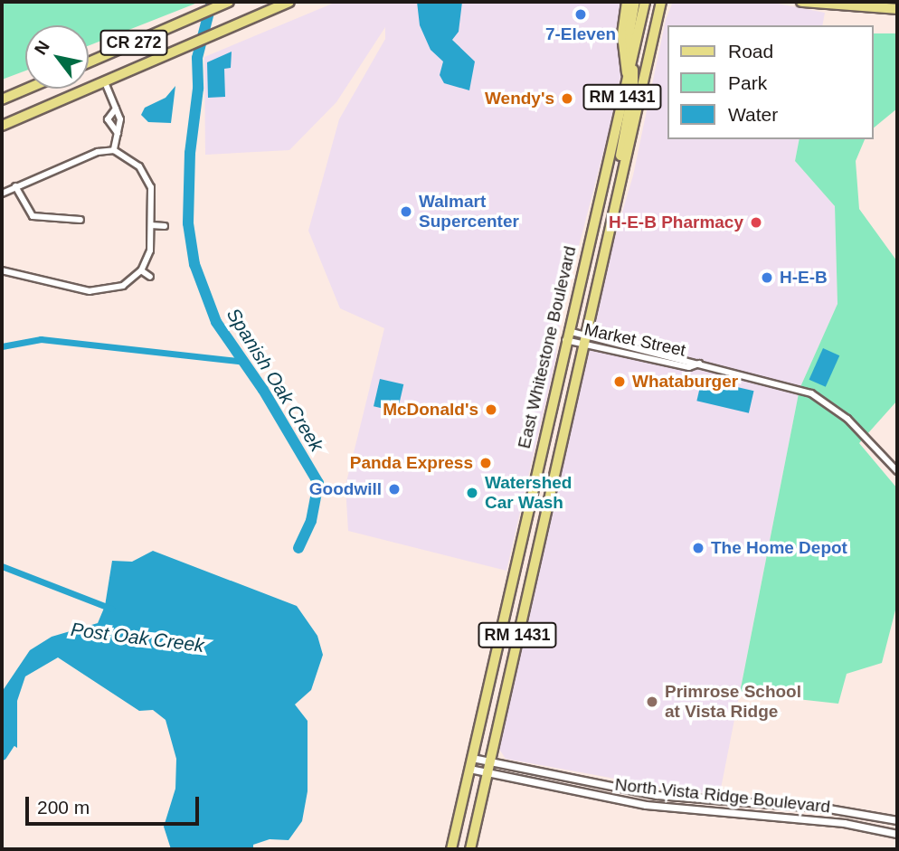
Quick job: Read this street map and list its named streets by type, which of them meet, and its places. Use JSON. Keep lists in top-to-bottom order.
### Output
{
  "streets": {
    "main road": ["CR 272", "RM 1431", "East Whitestone Boulevard"],
    "street": ["Market Street", "North Vista Ridge Boulevard"]
  },
  "crossings": [
    ["Market Street", "East Whitestone Boulevard"],
    ["East Whitestone Boulevard", "North Vista Ridge Boulevard"]
  ],
  "water": ["Spanish Oak Creek", "Post Oak Creek"],
  "places": [
    "7-Eleven",
    "Wendy's",
    "Walmart Supercenter",
    "H-E-B Pharmacy",
    "H-E-B",
    "Whataburger",
    "McDonald's",
    "Panda Express",
    "Goodwill",
    "Watershed Car Wash",
    "The Home Depot",
    "Primrose School at Vista Ridge"
  ],
  "legend": ["Road", "Park", "Water"],
  "scale_bar": "200 m",
  "north": "top left"
}
